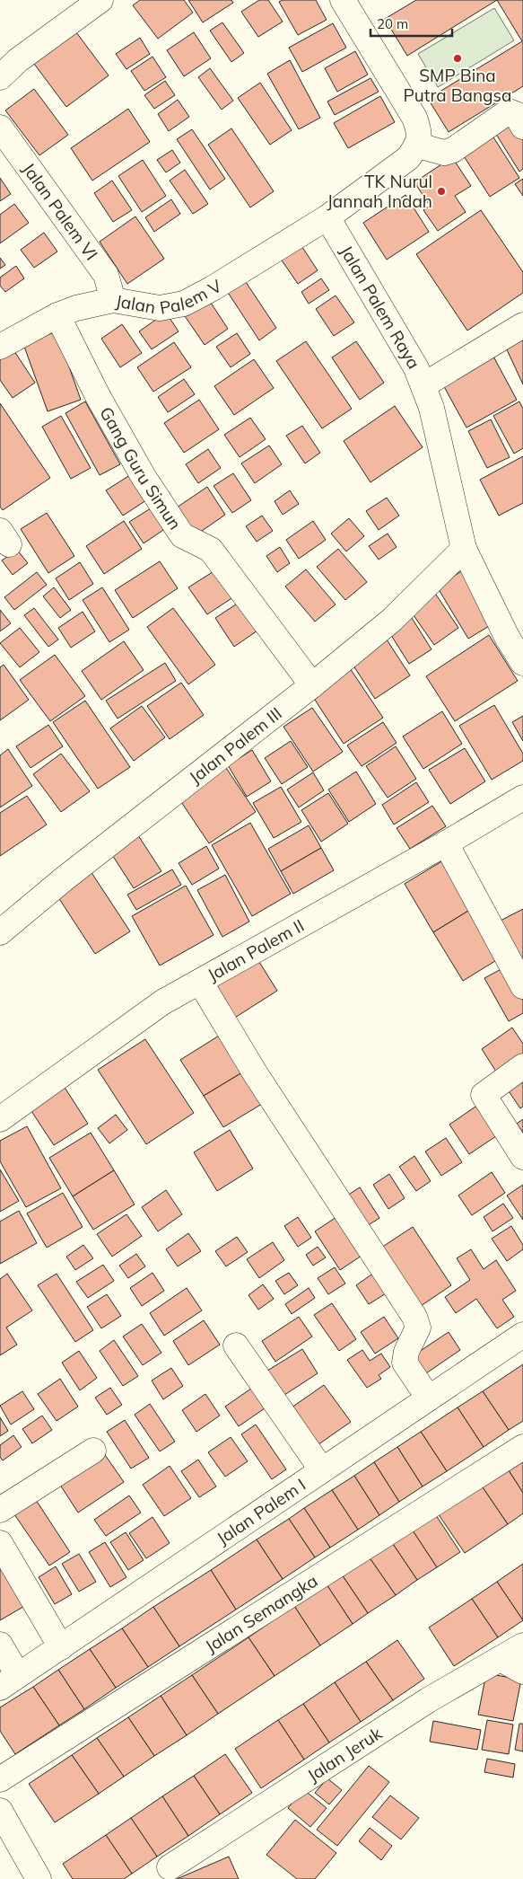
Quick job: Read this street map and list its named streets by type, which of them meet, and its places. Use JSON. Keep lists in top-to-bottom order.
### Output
{
  "streets": {
    "street": [
      "Jalan Palem VI",
      "Jalan Palem V",
      "Jalan Palem Raya",
      "Gang Guru Simun",
      "Jalan Palem III",
      "Jalan Palem II",
      "Jalan Palem I",
      "Jalan Semangka",
      "Jalan Jeruk"
    ]
  },
  "crossings": [
    ["Jalan Palem VI", "Jalan Palem V"],
    ["Jalan Palem V", "Jalan Palem Raya"],
    ["Jalan Palem V", "Gang Guru Simun"],
    ["Jalan Palem Raya", "Jalan Palem III"],
    ["Gang Guru Simun", "Jalan Palem III"]
  ],
  "places": ["SMP Bina Putra Bangsa", "TK Nurul Jannah Indah"],
  "scale_bar": "20 m"
}
